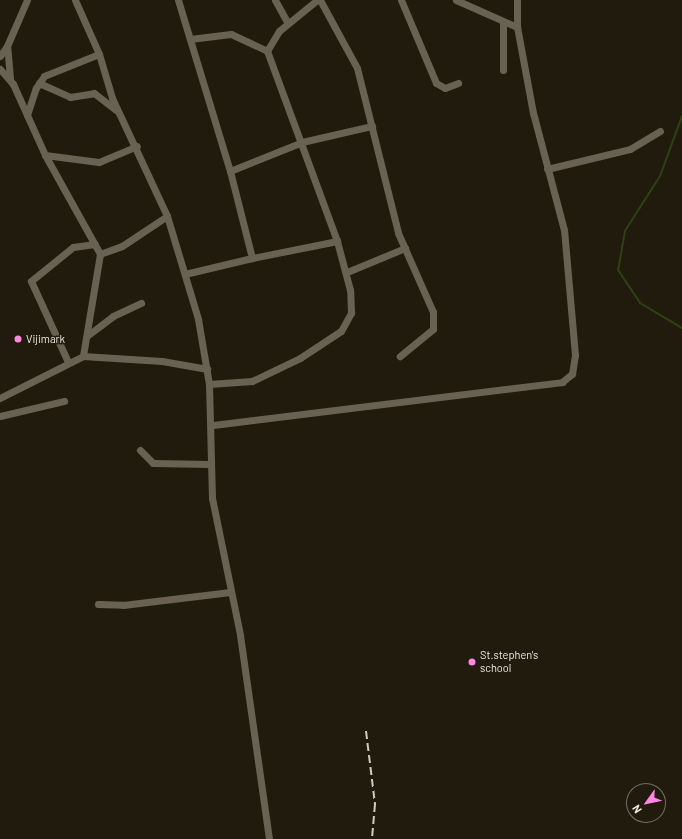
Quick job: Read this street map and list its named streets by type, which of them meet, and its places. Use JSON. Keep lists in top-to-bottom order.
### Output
{
  "places": ["Vijimark", "St.stephen's school"],
  "north": "bottom left"
}
